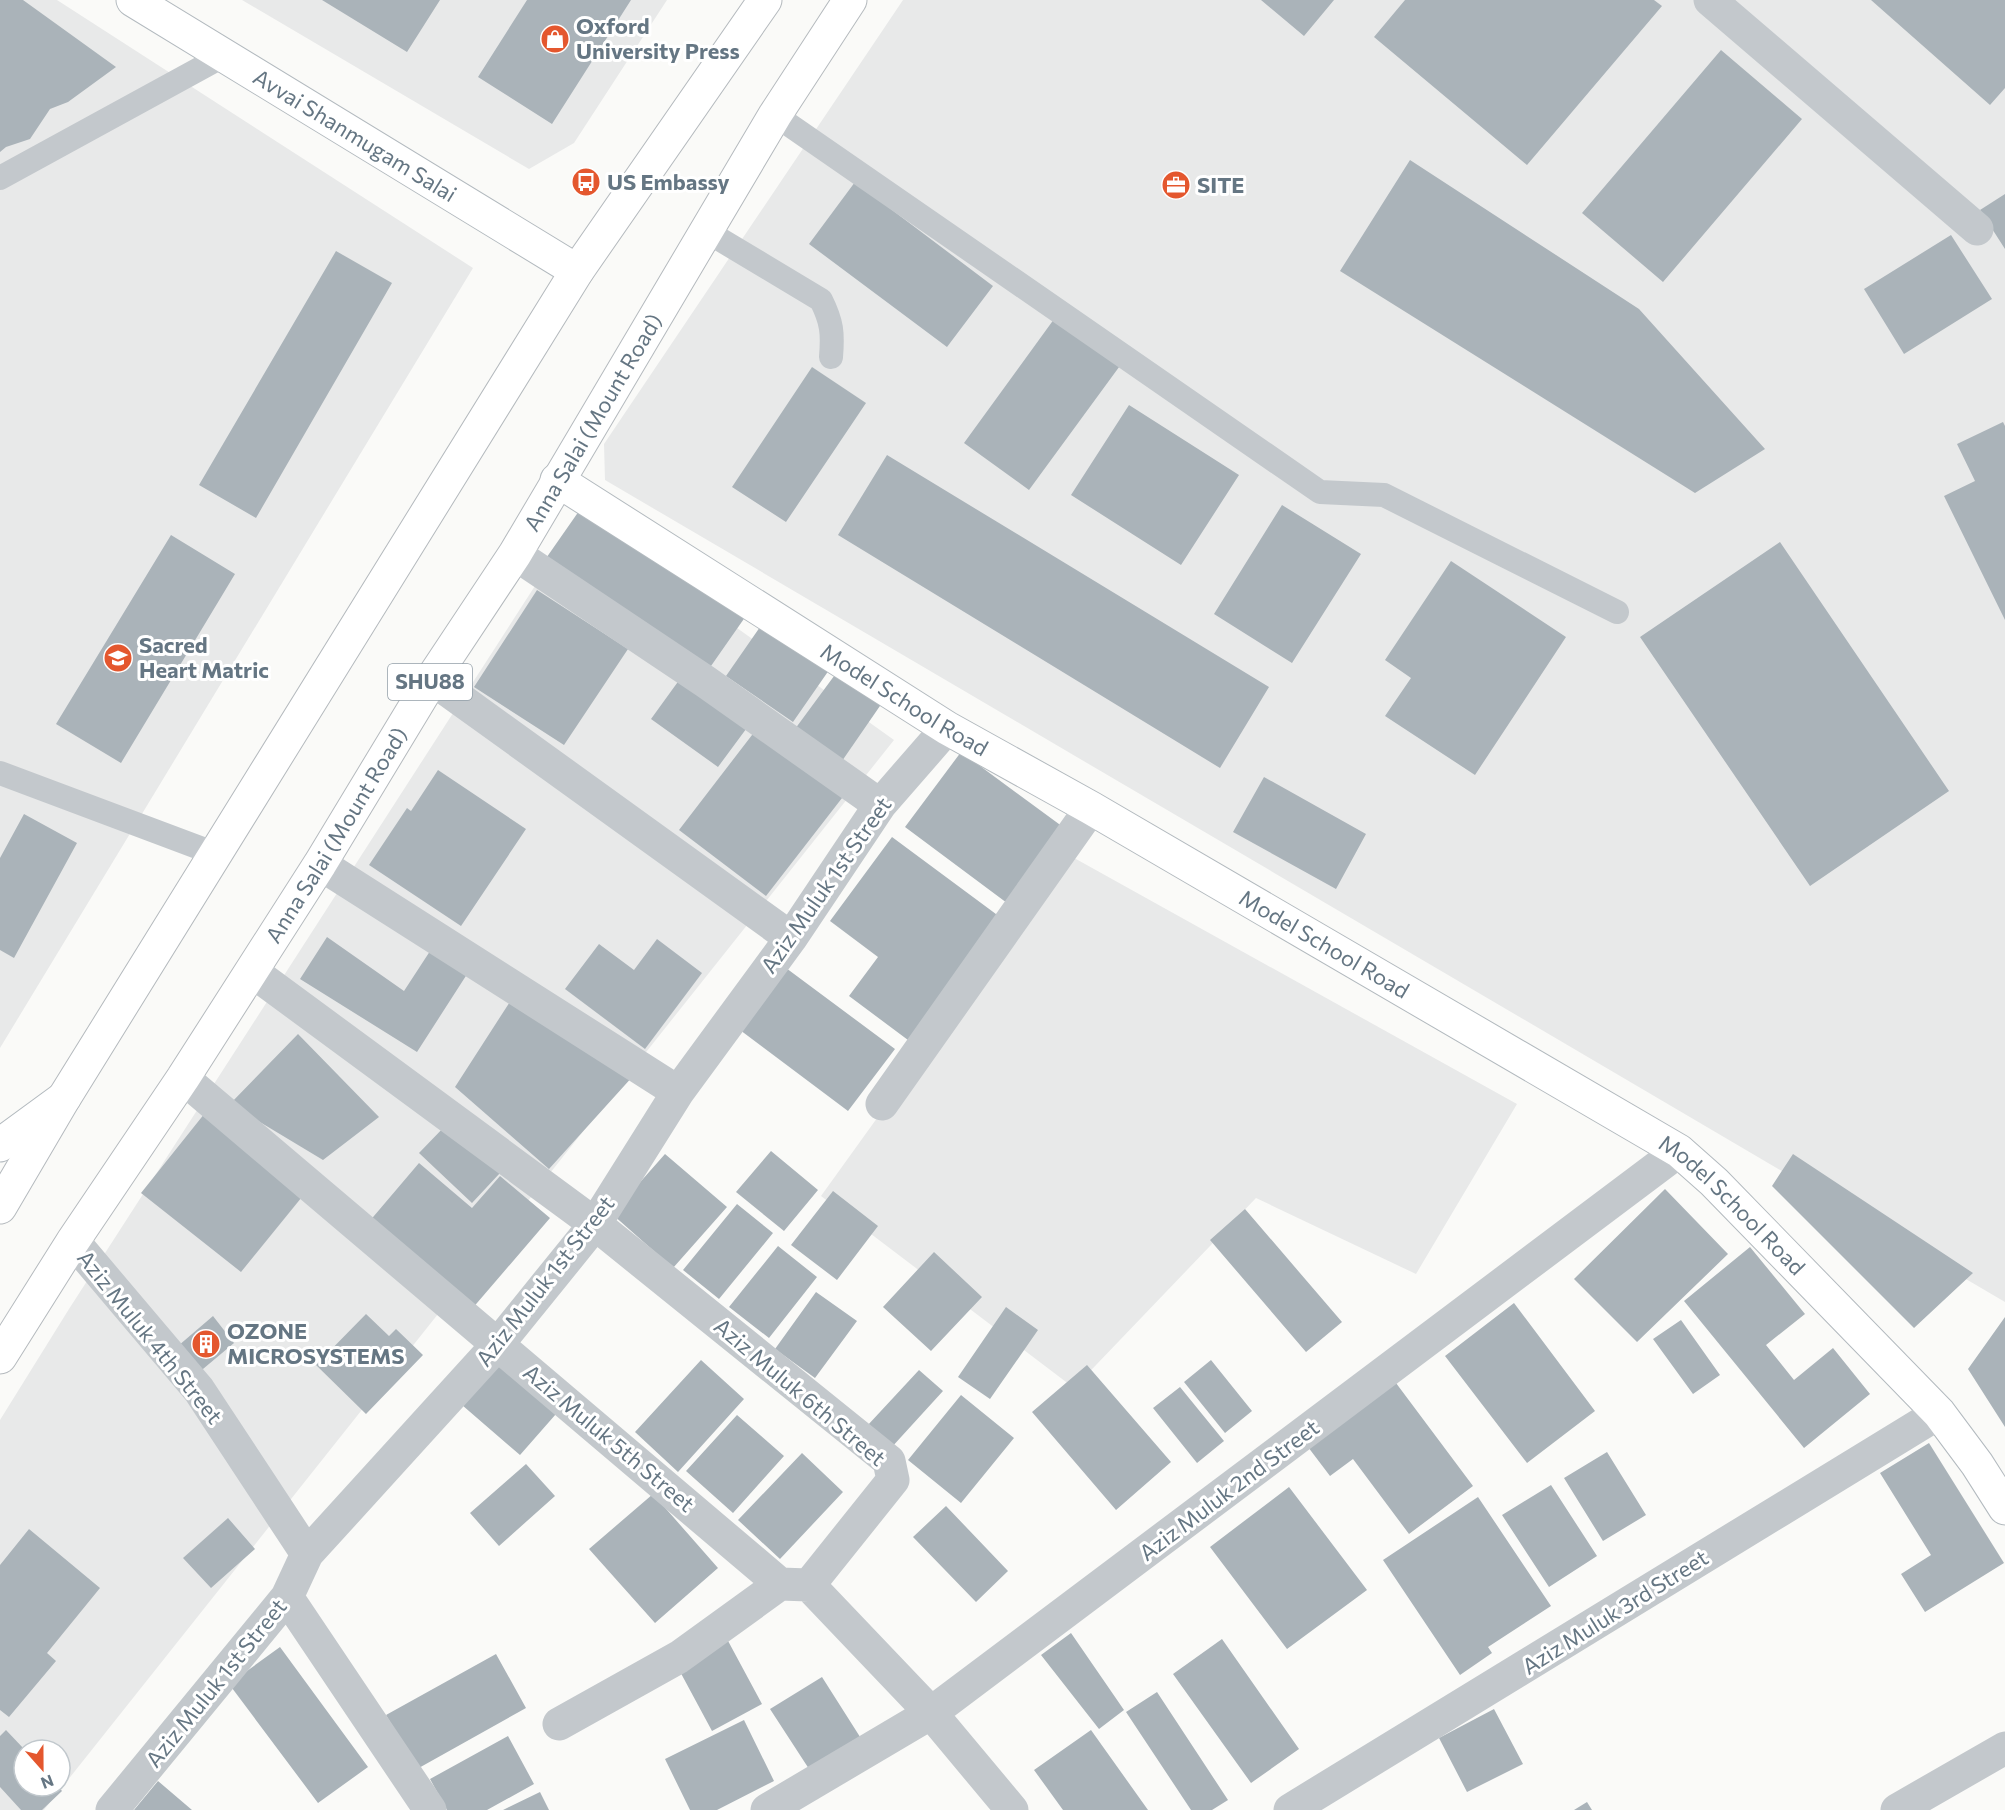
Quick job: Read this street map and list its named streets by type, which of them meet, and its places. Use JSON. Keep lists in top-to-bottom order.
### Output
{
  "streets": {
    "main road": [
      "Avvai Shanmugam Salai",
      "Anna Salai (Mount Road)",
      "SHU88",
      "Model School Road"
    ],
    "street": [
      "Aziz Muluk 1st Street",
      "Aziz Muluk 4th Street",
      "Aziz Muluk 6th Street",
      "Aziz Muluk 5th Street",
      "Aziz Muluk 2nd Street",
      "Aziz Muluk 3rd Street"
    ]
  },
  "crossings": [
    ["Anna Salai (Mount Road)", "Model School Road"],
    ["Anna Salai (Mount Road)", "Aziz Muluk 4th Street"],
    ["Anna Salai (Mount Road)", "Aziz Muluk 5th Street"],
    ["Model School Road", "Aziz Muluk 1st Street"],
    ["Model School Road", "Aziz Muluk 2nd Street"],
    ["Model School Road", "Aziz Muluk 3rd Street"],
    ["Aziz Muluk 1st Street", "Aziz Muluk 4th Street"],
    ["Aziz Muluk 1st Street", "Aziz Muluk 6th Street"],
    ["Aziz Muluk 1st Street", "Aziz Muluk 5th Street"],
    ["Aziz Muluk 6th Street", "Aziz Muluk 5th Street"],
    ["Aziz Muluk 5th Street", "Aziz Muluk 2nd Street"]
  ],
  "places": {
    "shop": ["Oxford University Press"],
    "bus stop": ["US Embassy"],
    "office": ["SITE"],
    "school or university": ["Sacred Heart Matric"],
    "building": ["OZONE MICROSYSTEMS"]
  },
  "north": "bottom"
}
